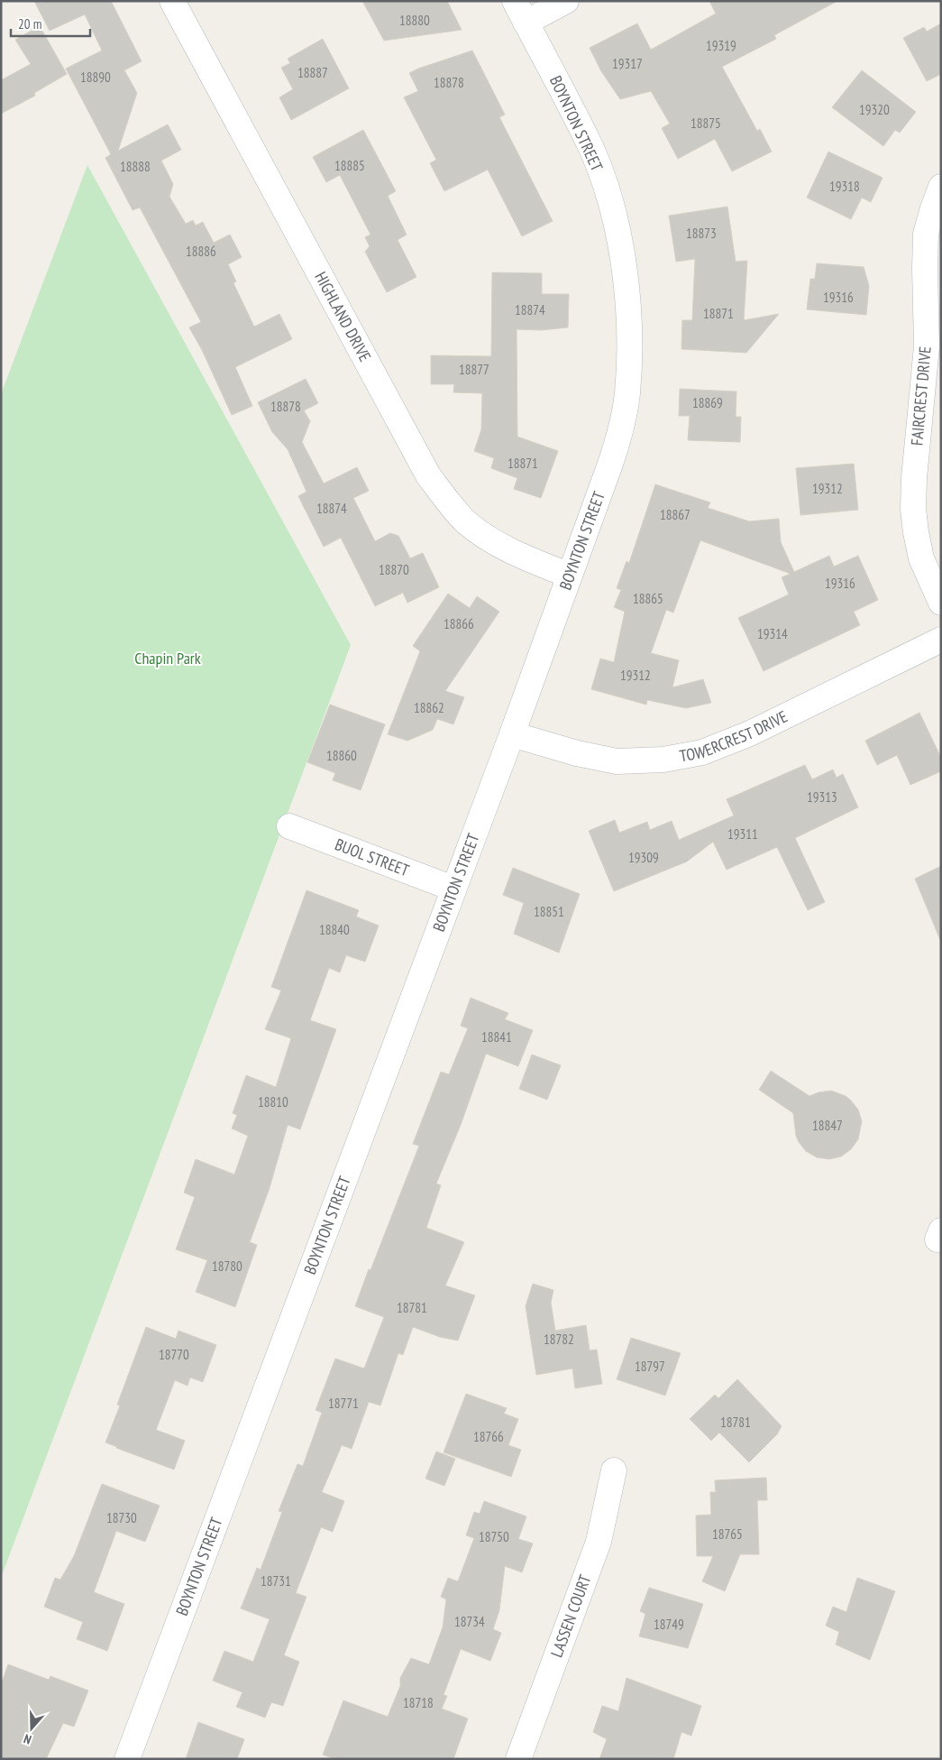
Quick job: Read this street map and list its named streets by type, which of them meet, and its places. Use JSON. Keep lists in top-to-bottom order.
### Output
{
  "streets": {
    "street": [
      "BOYNTON STREET",
      "HIGHLAND DRIVE",
      "FAIRCREST DRIVE",
      "TOWERCREST DRIVE",
      "BUOL STREET",
      "LASSEN COURT"
    ]
  },
  "crossings": [
    ["BOYNTON STREET", "HIGHLAND DRIVE"],
    ["BOYNTON STREET", "TOWERCREST DRIVE"],
    ["BOYNTON STREET", "BUOL STREET"]
  ],
  "parks": ["Chapin Park"],
  "house_numbers": [
    "18880",
    "19319",
    "19317",
    "18887",
    "18890",
    "18878",
    "19320",
    "18875",
    "18885",
    "18888",
    "19318",
    "18873",
    "18886",
    "19316",
    "18874",
    "18871",
    "18877",
    "18869",
    "18878",
    "18871",
    "19312",
    "18874",
    "18867",
    "18870",
    "19316",
    "18865",
    "18866",
    "19314",
    "19312",
    "18862",
    "18860",
    "19313",
    "19311",
    "19309",
    "18851",
    "18840",
    "18841",
    "18810",
    "18847",
    "18780",
    "18781",
    "18782",
    "18770",
    "18797",
    "18771",
    "18781",
    "18766",
    "18730",
    "18765",
    "18750",
    "18731",
    "18734",
    "18749",
    "18718"
  ],
  "scale_bar": "20 m",
  "north": "bottom"
}
